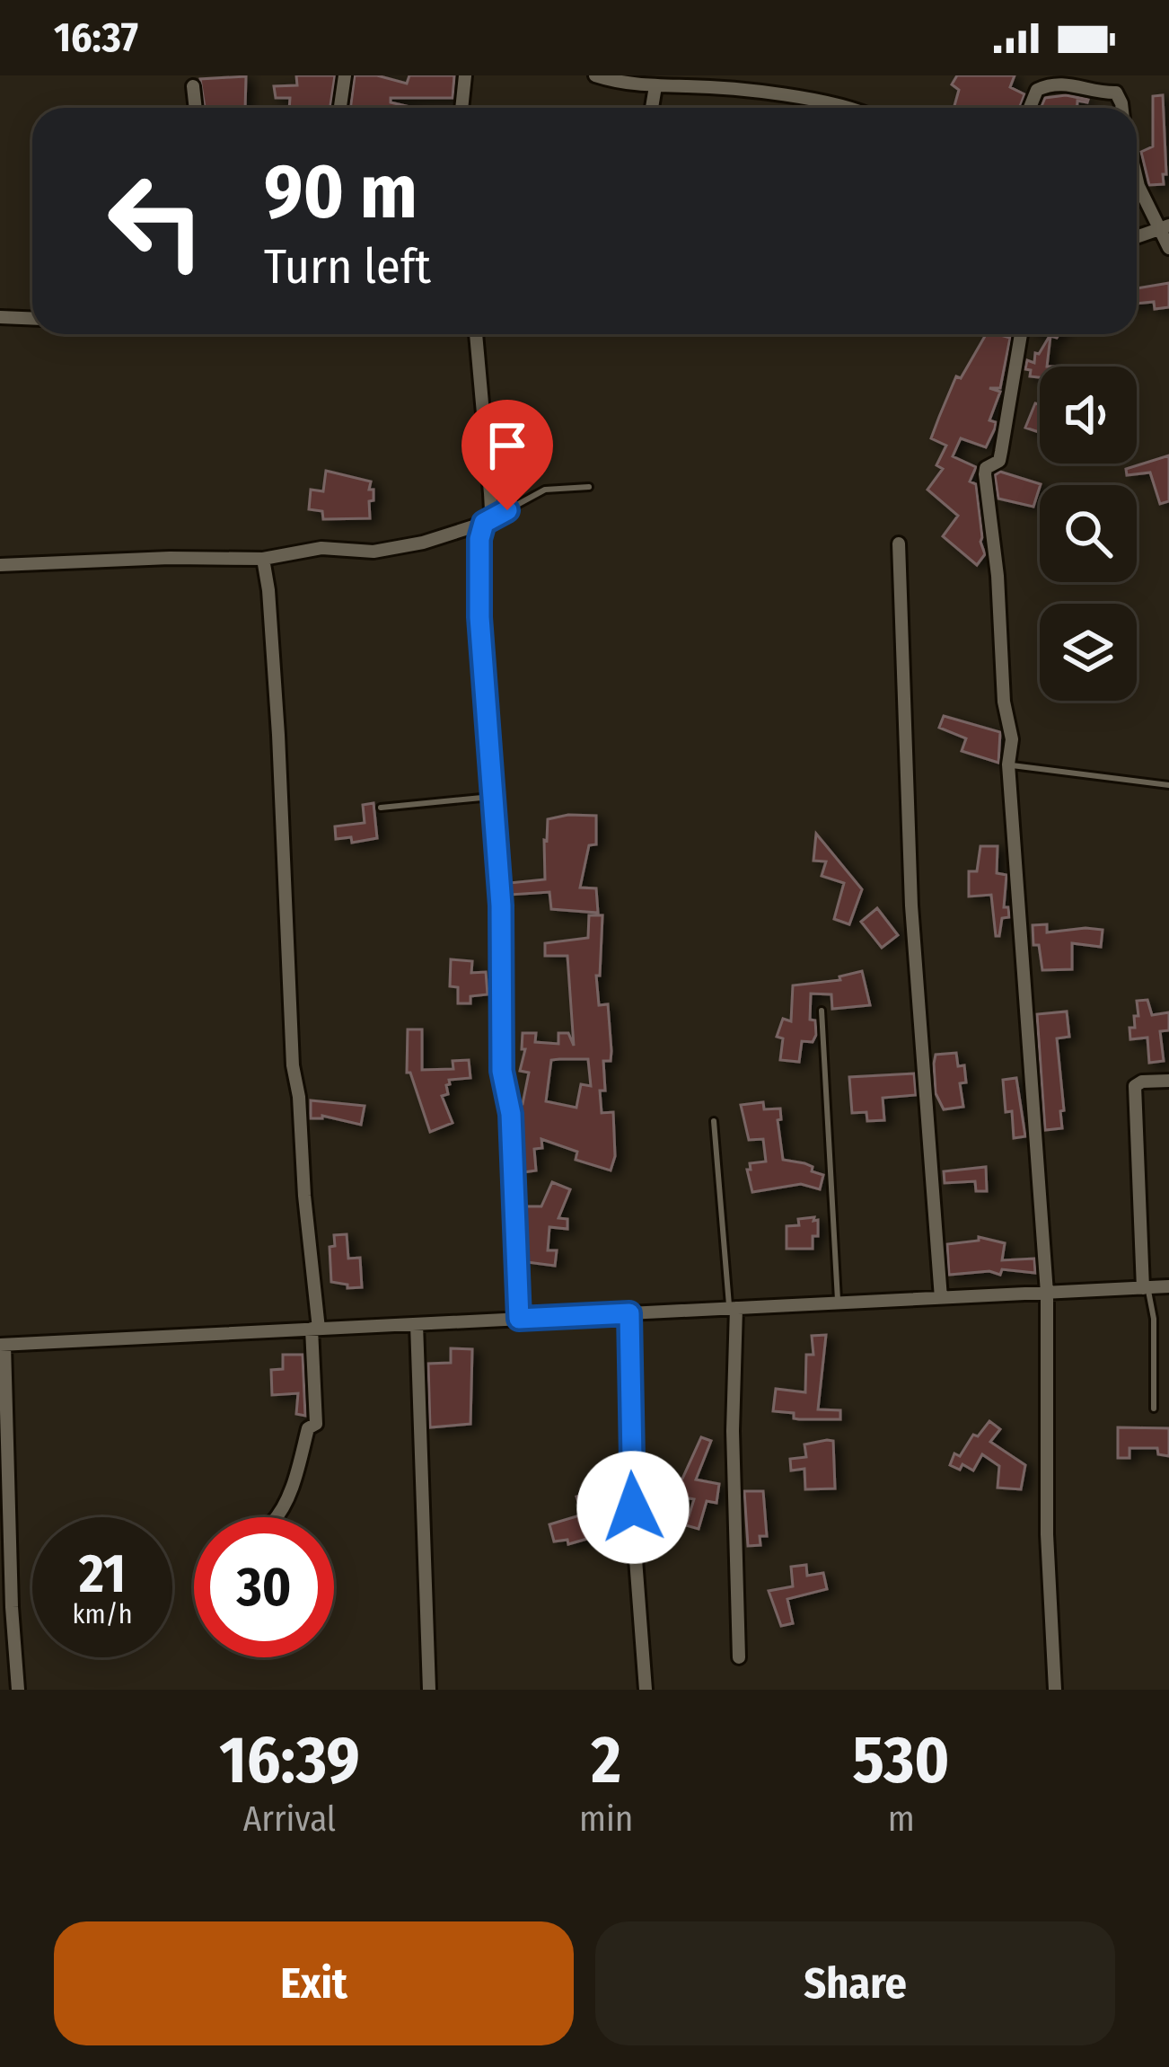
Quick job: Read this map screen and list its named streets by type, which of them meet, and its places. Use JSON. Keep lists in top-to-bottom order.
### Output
{
  "page": {
    "status": "16:37",
    "turn": ["90 m", "Turn left"],
    "speed": "21 km/h",
    "limit": "30",
    "eta": [
      "16:39",
      "Arrival",
      "2",
      "min",
      "530",
      "m"
    ],
    "buttons": ["Exit", "Share"]
  }
}
